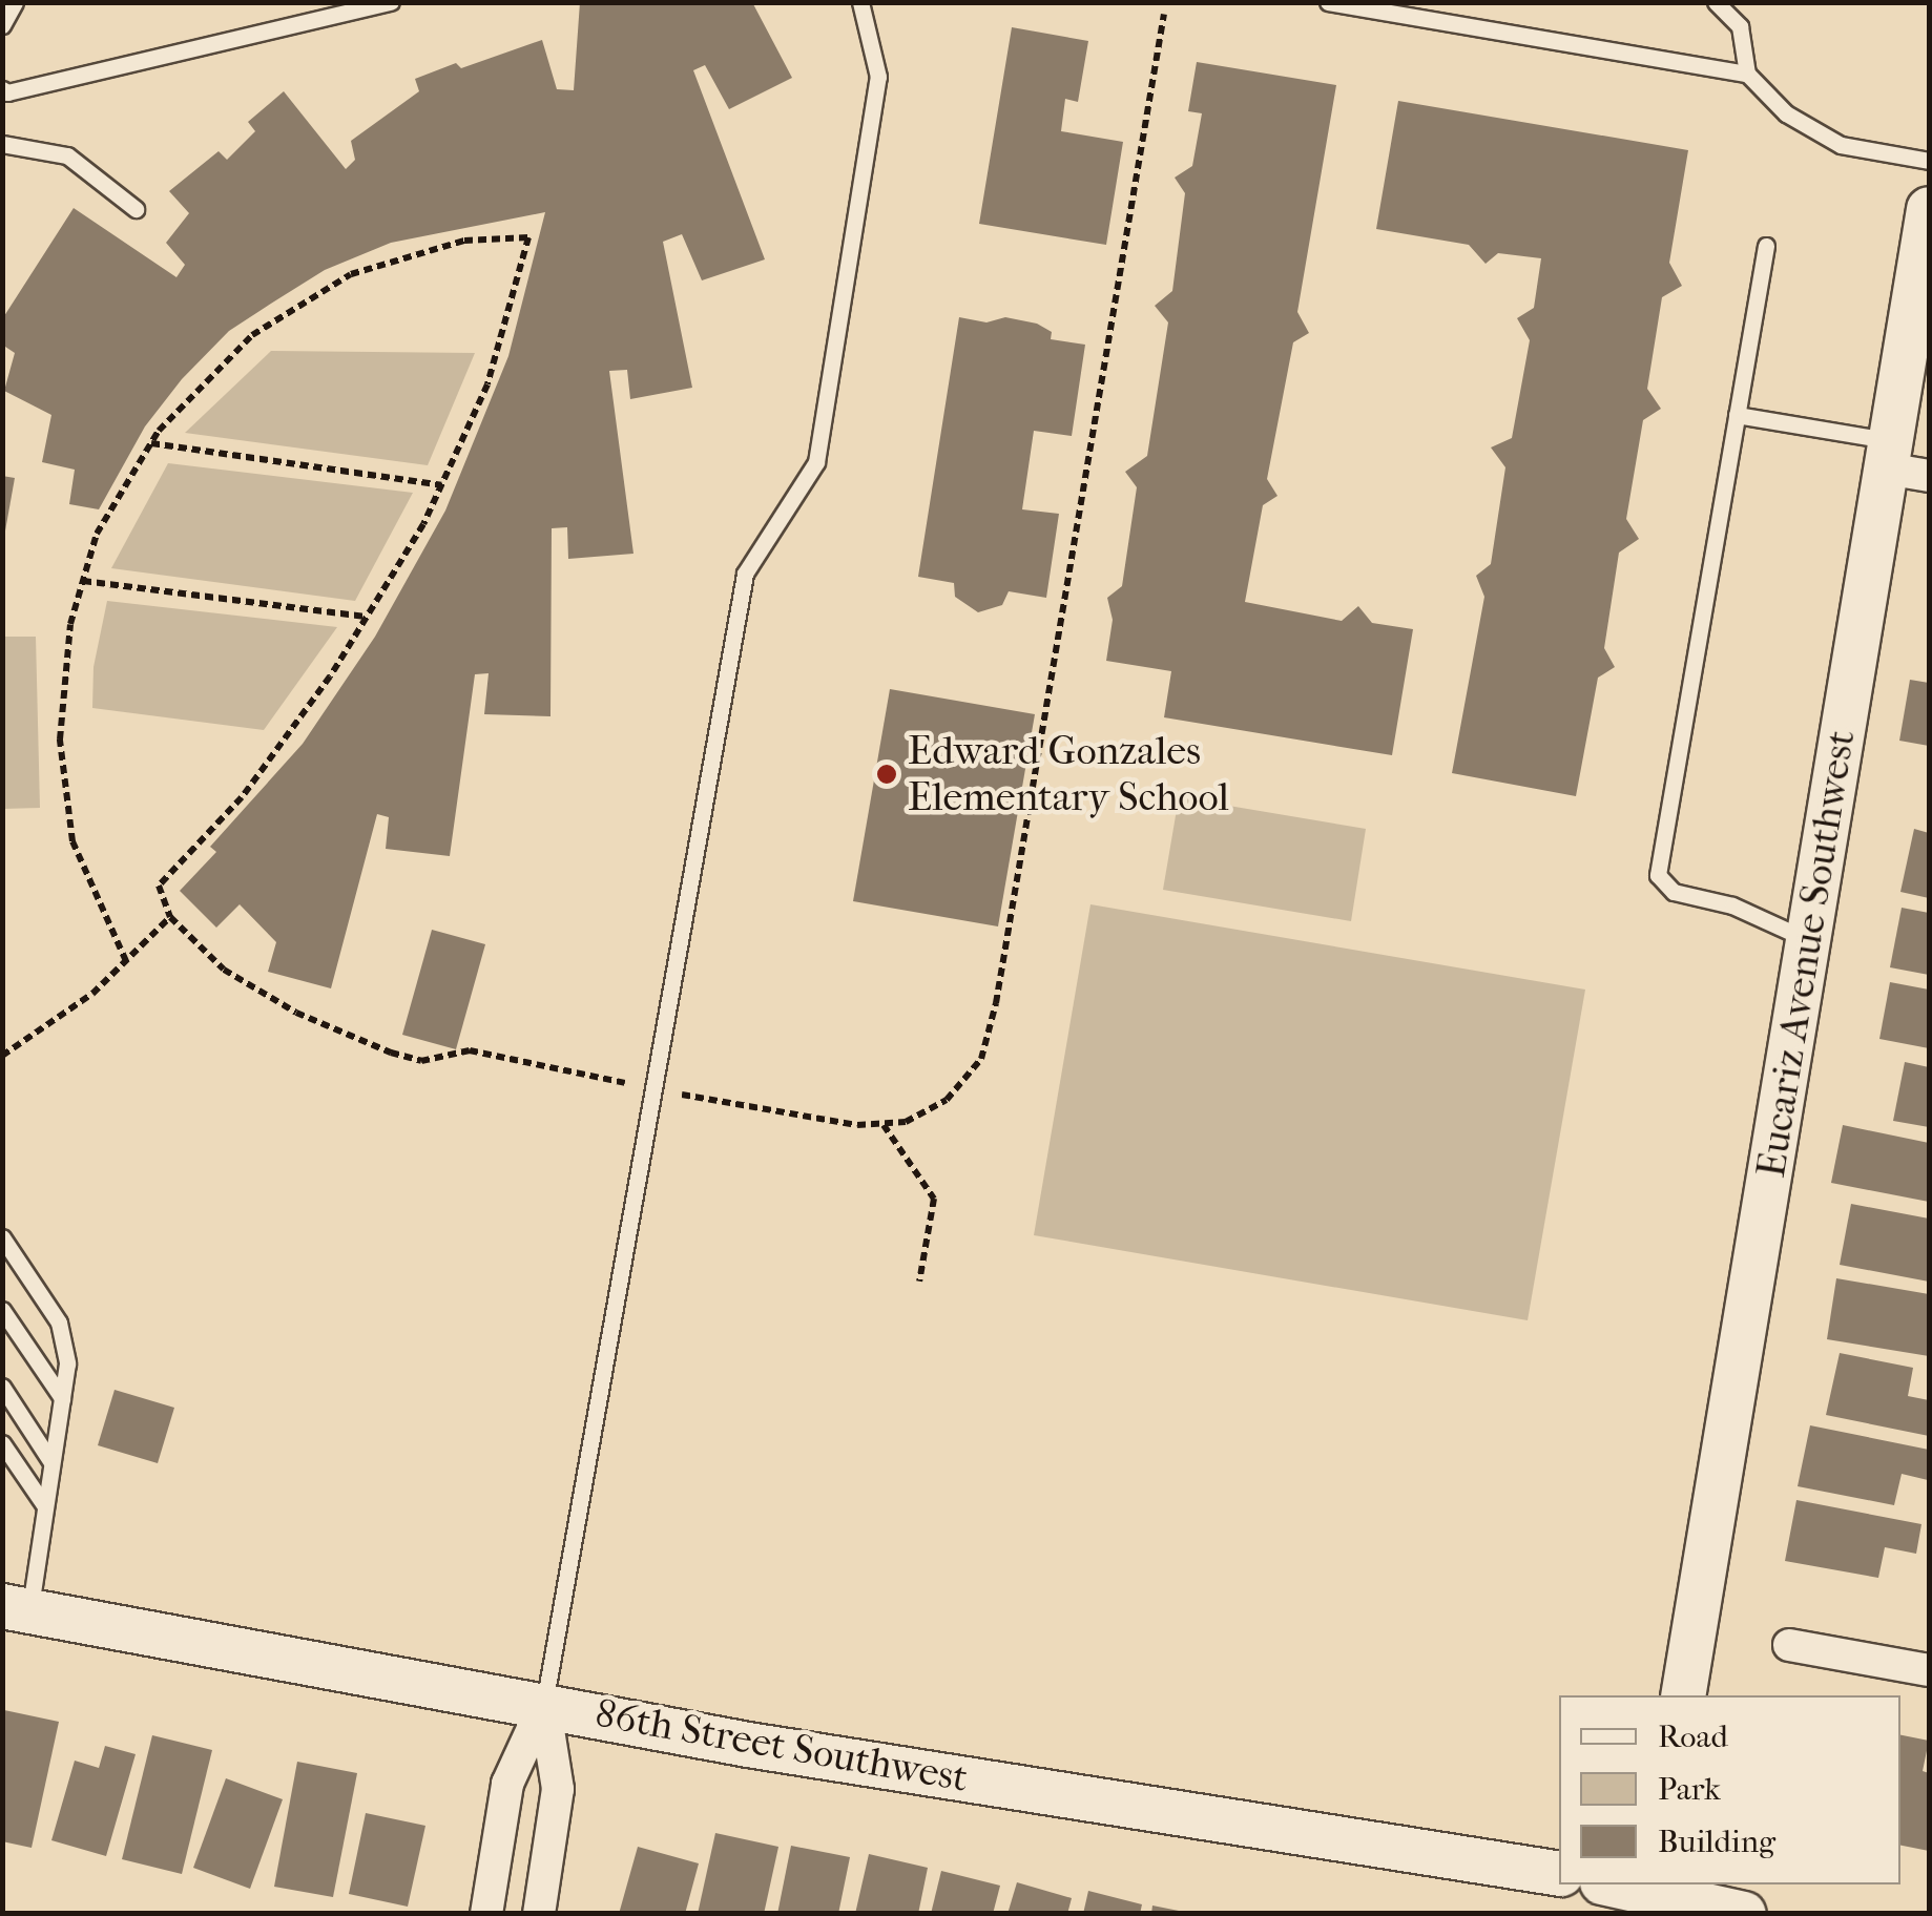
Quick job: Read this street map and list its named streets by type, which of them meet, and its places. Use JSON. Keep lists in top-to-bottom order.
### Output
{
  "streets": {
    "street": ["Eucariz Avenue Southwest", "86th Street Southwest"]
  },
  "places": ["Edward Gonzales Elementary School"],
  "legend": ["Road", "Park", "Building"]
}
